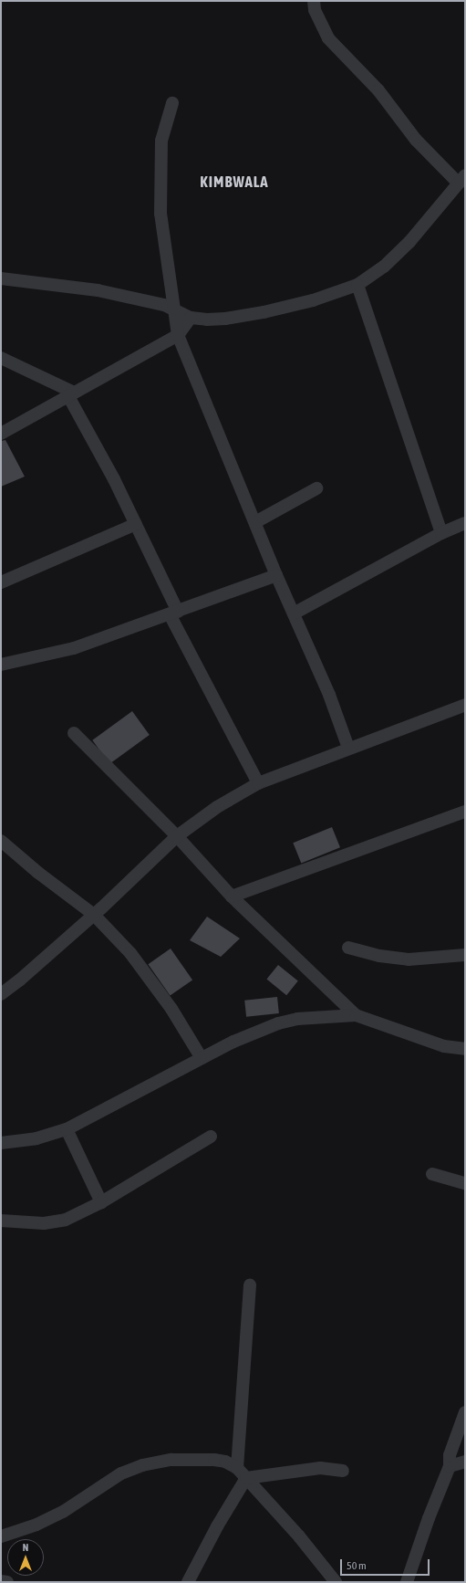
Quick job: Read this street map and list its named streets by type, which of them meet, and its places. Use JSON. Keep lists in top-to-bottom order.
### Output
{
  "districts": ["KIMBWALA"],
  "scale_bar": "50 m",
  "north": "top"
}
